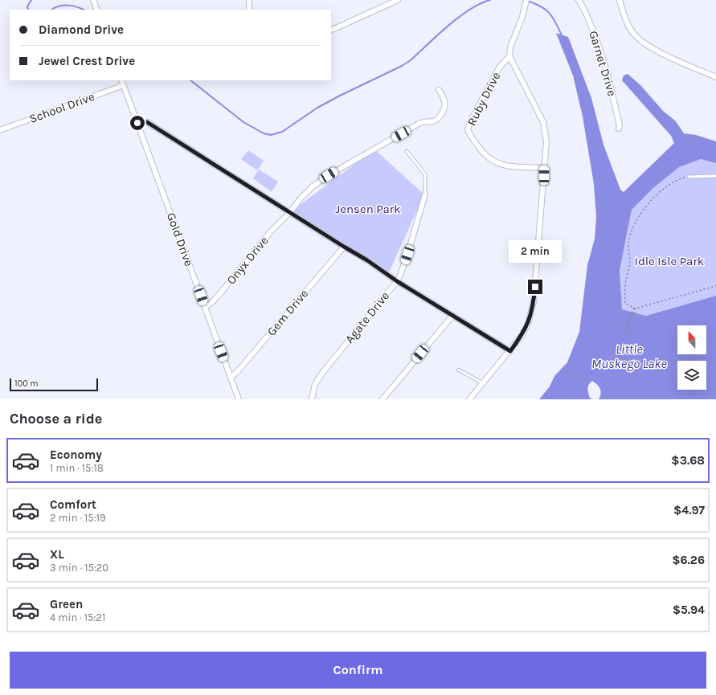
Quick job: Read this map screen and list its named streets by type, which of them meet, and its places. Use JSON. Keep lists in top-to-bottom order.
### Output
{
  "streets": {
    "street": [
      "Garnet Drive",
      "Ruby Drive",
      "School Drive",
      "Gold Drive",
      "Onyx Drive",
      "Gem Drive",
      "Agate Drive"
    ]
  },
  "crossings": [
    ["School Drive", "Gold Drive"],
    ["Gold Drive", "Onyx Drive"],
    ["Gold Drive", "Gem Drive"]
  ],
  "water": ["Little Muskego Lake"],
  "parks": ["Jensen Park", "Idle Isle Park"],
  "scale_bar": "100 m",
  "north": "top",
  "page": {
    "banner": ["Diamond Drive", "Jewel Crest Drive"],
    "bubble": "2 min",
    "scale": "100 m",
    "heading": "Choose a ride",
    "list": [
      {
        "name": "Economy",
        "note": "1 min · 15:18",
        "value": "$3.68"
      },
      {
        "name": "Comfort",
        "note": "2 min · 15:19",
        "value": "$4.97"
      },
      {
        "name": "XL",
        "note": "3 min · 15:20",
        "value": "$6.26"
      },
      {
        "name": "Green",
        "note": "4 min · 15:21",
        "value": "$5.94"
      }
    ],
    "buttons": "Confirm"
  }
}
